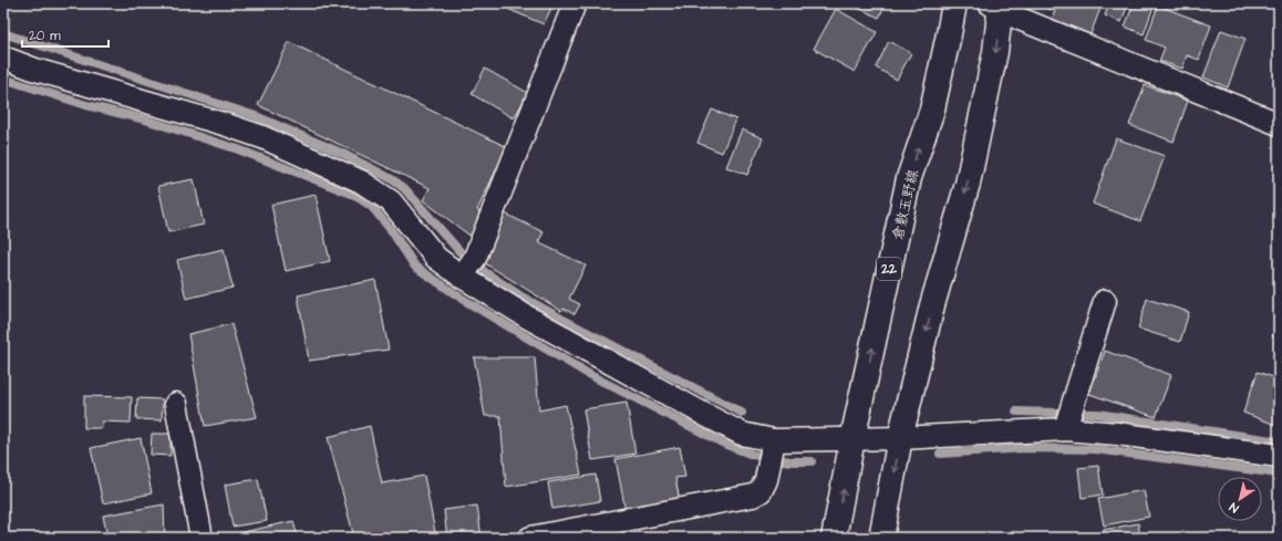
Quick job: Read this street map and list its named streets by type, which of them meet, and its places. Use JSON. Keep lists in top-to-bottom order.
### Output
{
  "streets": {
    "main road": ["倉敷玉野線", "22"]
  },
  "scale_bar": "20 m",
  "north": "bottom left"
}
